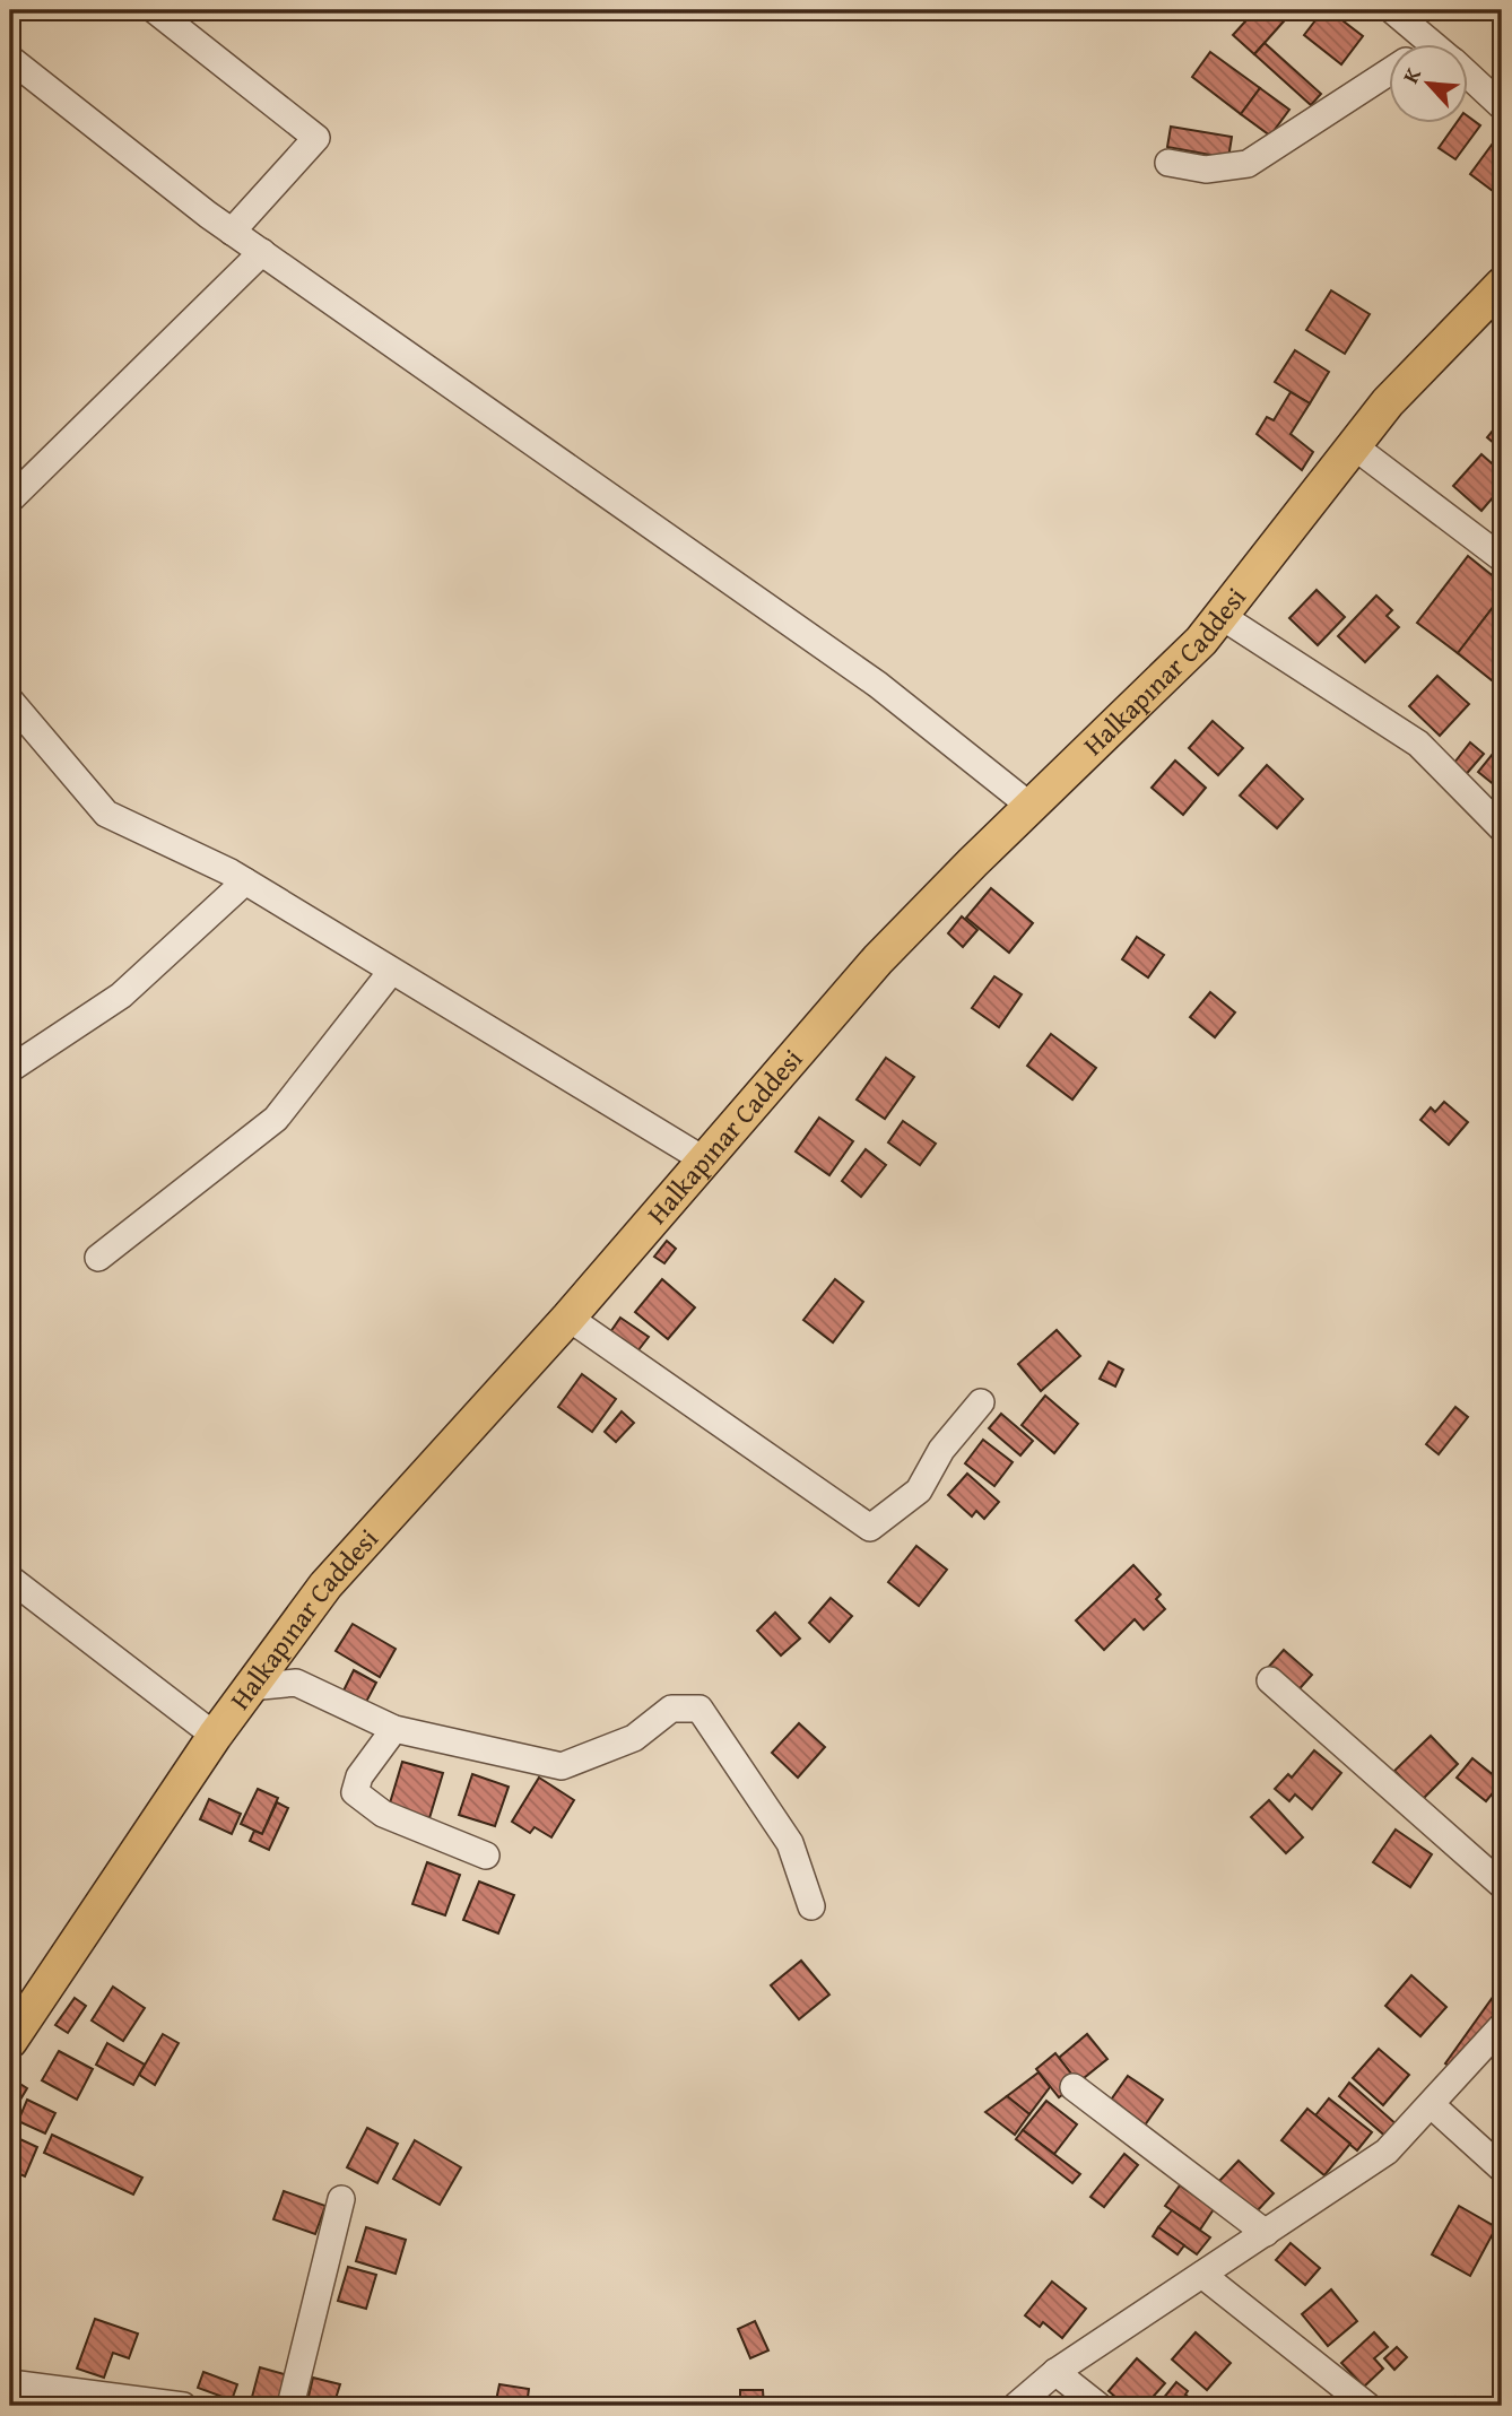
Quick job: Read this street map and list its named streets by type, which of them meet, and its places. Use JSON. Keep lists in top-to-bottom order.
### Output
{
  "streets": {
    "main road": ["Halkapınar Caddesi"]
  },
  "north": "top left"
}
